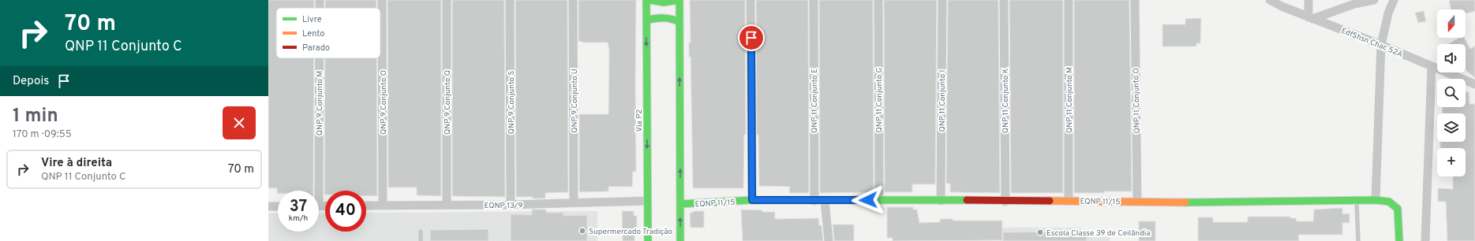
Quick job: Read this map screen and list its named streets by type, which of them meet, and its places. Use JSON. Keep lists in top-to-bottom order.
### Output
{
  "streets": {
    "street": [
      "EdfShsn Chac 52A",
      "QNP 11 Conjunto G",
      "QNP 11 Conjunto M",
      "QNP 9 Conjunto U",
      "QNP 11 Conjunto E",
      "QNP 11 Conjunto I",
      "QNP 11 Conjunto K",
      "QNP 11 Conjunto O",
      "QNP 9 Conjunto O",
      "QNP 9 Conjunto Q",
      "QNP 9 Conjunto S",
      "QNP 9 Conjunto M",
      "Via P2",
      "EQNP 11/15",
      "EQNP 13/9"
    ]
  },
  "crossings": [
    ["QNP 11 Conjunto G", "EQNP 11/15"],
    ["QNP 11 Conjunto M", "EQNP 11/15"],
    ["QNP 9 Conjunto U", "EQNP 13/9"],
    ["QNP 11 Conjunto E", "EQNP 11/15"],
    ["QNP 11 Conjunto I", "EQNP 11/15"],
    ["QNP 11 Conjunto K", "EQNP 11/15"],
    ["QNP 11 Conjunto O", "EQNP 11/15"],
    ["QNP 9 Conjunto O", "EQNP 13/9"],
    ["QNP 9 Conjunto Q", "EQNP 13/9"],
    ["QNP 9 Conjunto S", "EQNP 13/9"],
    ["Via P2", "EQNP 13/9"]
  ],
  "places": ["Supermercado Tradição", "Escola Classe 39 de Ceilândia"],
  "legend": ["Livre", "Lento", "Parado"],
  "north": "bottom",
  "page": {
    "turn": ["70 m", "QNP 11 Conjunto C"],
    "map_buttons": "+",
    "then": "Depois",
    "heading": ["1 min", "170 m · 09:55"],
    "list": [
      {
        "name": "Vire à direita",
        "note": "QNP 11 Conjunto C",
        "value": "70 m"
      }
    ],
    "speed": "37 km/h",
    "limit": "40"
  }
}
